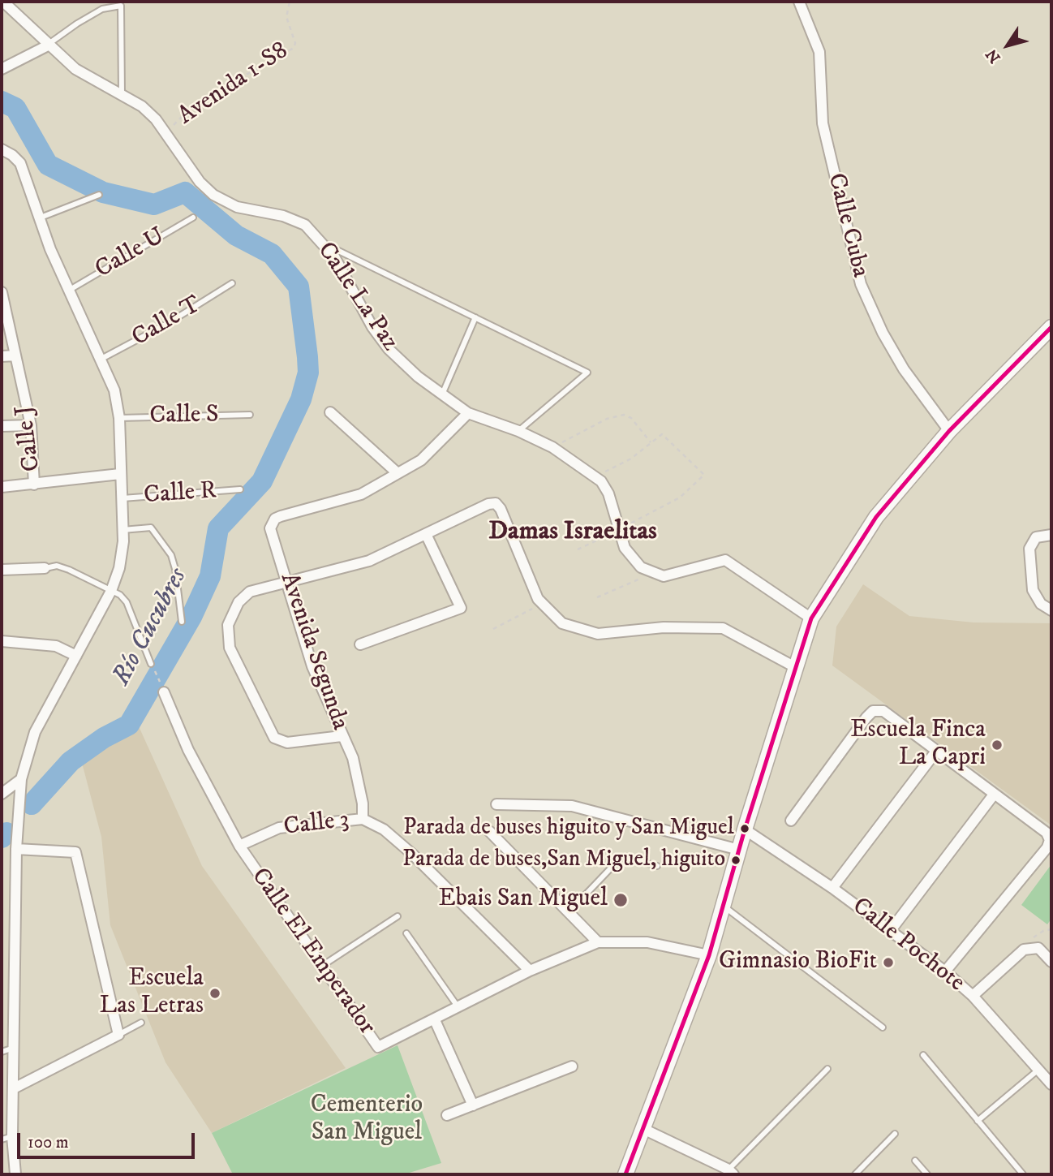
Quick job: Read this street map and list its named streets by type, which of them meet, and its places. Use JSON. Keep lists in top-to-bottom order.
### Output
{
  "streets": {
    "street": [
      "Calle Cuba",
      "Calle La Paz",
      "Calle J",
      "Avenida Segunda",
      "Calle 3",
      "Calle Pochote",
      "Calle El Emperador"
    ],
    "lane": [
      "Calle U",
      "Calle T",
      "Calle S",
      "Calle R"
    ],
    "path": ["Avenida 1-S8"]
  },
  "crossings": [
    ["Avenida 1-S8", "Calle La Paz"],
    ["Avenida Segunda", "Calle 3"],
    ["Calle 3", "Calle El Emperador"]
  ],
  "districts": ["Damas Israelitas"],
  "water": ["Río Cucubres"],
  "parks": ["Cementerio San Miguel"],
  "places": [
    "Escuela Finca La Capri",
    "Parada de buses higuito y San Miguel",
    "Parada de buses,San Miguel, higuito",
    "Ebais San Miguel",
    "Gimnasio BioFit",
    "Escuela Las Letras"
  ],
  "scale_bar": "100 m",
  "north": "bottom left"
}
